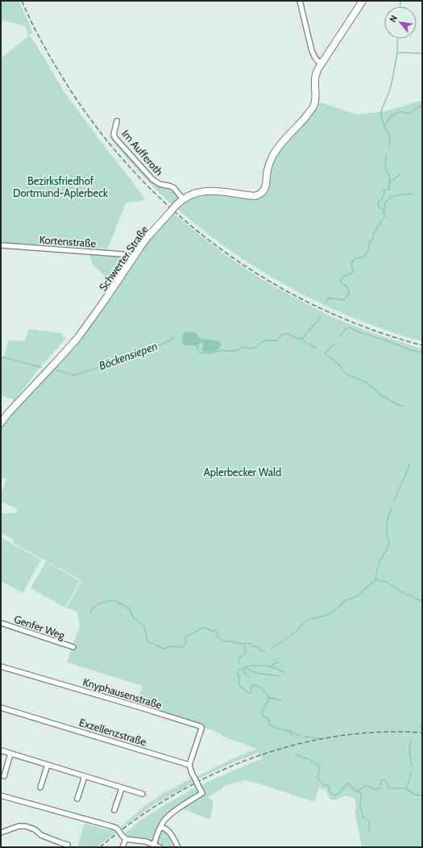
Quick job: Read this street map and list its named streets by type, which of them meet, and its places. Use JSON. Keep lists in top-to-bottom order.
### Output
{
  "streets": {
    "street": [
      "Im Aufferoth",
      "Kortenstraße",
      "Schwerter Straße",
      "Genfer Weg",
      "Knyphausenstraße",
      "Exzellenzstraße"
    ]
  },
  "crossings": [
    ["Im Aufferoth", "Schwerter Straße"],
    ["Kortenstraße", "Schwerter Straße"],
    ["Knyphausenstraße", "Exzellenzstraße"]
  ],
  "water": ["Böckensiepen"],
  "parks": ["Bezirksfriedhof Dortmund-Aplerbeck", "Aplerbecker Wald"],
  "north": "top left"
}
